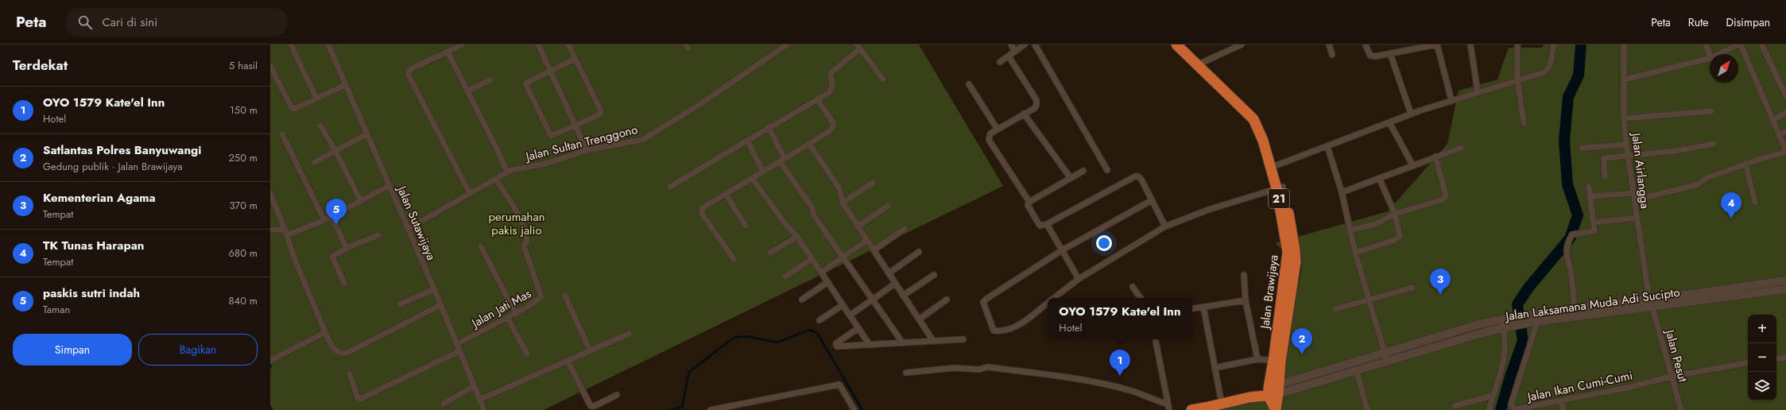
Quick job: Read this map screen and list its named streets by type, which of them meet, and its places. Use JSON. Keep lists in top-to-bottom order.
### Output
{
  "streets": {
    "highway": ["21", "Jalan Brawijaya"],
    "main road": ["Jalan Laksamana Muda Adi Sucipto"],
    "street": [
      "Jalan Sultan Trenggono",
      "Jalan Airlangga",
      "Jalan Sutawijaya",
      "Jalan Jati Mas",
      "Jalan Pesut",
      "Jalan Ikan Cumi-Cumi"
    ]
  },
  "crossings": [
    ["Jalan Sultan Trenggono", "Jalan Sutawijaya"],
    ["Jalan Sultan Trenggono", "Jalan Jati Mas"],
    ["Jalan Airlangga", "Jalan Laksamana Muda Adi Sucipto"],
    ["21", "Jalan Brawijaya"],
    ["21", "Jalan Laksamana Muda Adi Sucipto"],
    ["Jalan Sutawijaya", "Jalan Jati Mas"],
    ["Jalan Brawijaya", "Jalan Laksamana Muda Adi Sucipto"],
    ["Jalan Laksamana Muda Adi Sucipto", "Jalan Pesut"],
    ["Jalan Laksamana Muda Adi Sucipto", "Jalan Ikan Cumi-Cumi"],
    ["Jalan Pesut", "Jalan Ikan Cumi-Cumi"]
  ],
  "parks": ["perumahan pakis jalio"],
  "north": "top right",
  "page": {
    "header": "Peta",
    "search": "Cari di sini",
    "nav": ["Peta", "Rute", "Disimpan"],
    "heading": ["Terdekat", "5 hasil"],
    "list": [
      {
        "mark": "1",
        "name": "OYO 1579 Kate'el Inn",
        "note": "Hotel",
        "value": "150 m"
      },
      {
        "mark": "2",
        "name": "Satlantas Polres Banyuwangi",
        "note": "Gedung publik · Jalan Brawijaya",
        "value": "250 m"
      },
      {
        "mark": "3",
        "name": "Kementerian Agama",
        "note": "Tempat",
        "value": "370 m"
      },
      {
        "mark": "4",
        "name": "TK Tunas Harapan",
        "note": "Tempat",
        "value": "680 m"
      },
      {
        "mark": "5",
        "name": "paskis sutri indah",
        "note": "Taman",
        "value": "840 m"
      }
    ],
    "pins": [
      "4",
      "5",
      "3",
      "2",
      "1"
    ],
    "popup": ["OYO 1579 Kate'el Inn", "Hotel"],
    "map_buttons": ["+", "−"],
    "buttons": ["Simpan", "Bagikan"]
  }
}
